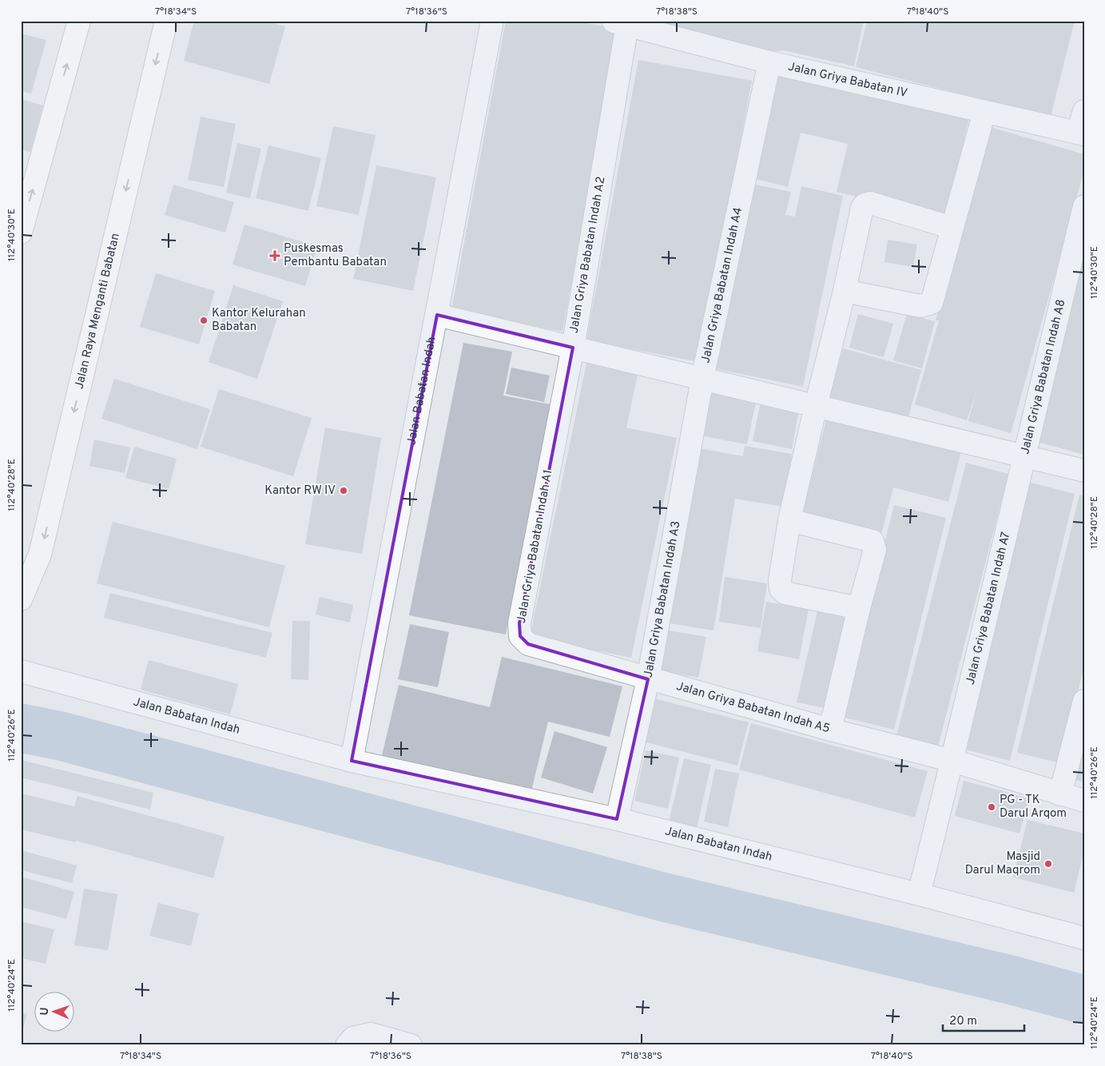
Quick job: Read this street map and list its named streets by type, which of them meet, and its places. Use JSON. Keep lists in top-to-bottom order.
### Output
{
  "streets": {
    "main road": ["Jalan Raya Menganti Babatan"],
    "street": [
      "Jalan Griya Babatan IV",
      "Jalan Griya Babatan Indah A2",
      "Jalan Griya Babatan Indah A4",
      "Jalan Griya Babatan Indah A8",
      "Jalan Babatan Indah",
      "Jalan Griya Babatan Indah A1",
      "Jalan Griya Babatan Indah A3",
      "Jalan Griya Babatan Indah A7",
      "Jalan Griya Babatan Indah A5"
    ]
  },
  "crossings": [
    ["Jalan Griya Babatan IV", "Jalan Griya Babatan Indah A2"],
    ["Jalan Griya Babatan IV", "Jalan Griya Babatan Indah A4"],
    ["Jalan Griya Babatan Indah A2", "Jalan Griya Babatan Indah A4"],
    ["Jalan Griya Babatan Indah A2", "Jalan Babatan Indah"],
    ["Jalan Griya Babatan Indah A2", "Jalan Griya Babatan Indah A1"],
    ["Jalan Griya Babatan Indah A4", "Jalan Griya Babatan Indah A1"],
    ["Jalan Griya Babatan Indah A4", "Jalan Griya Babatan Indah A3"],
    ["Jalan Griya Babatan Indah A8", "Jalan Griya Babatan Indah A7"],
    ["Jalan Babatan Indah", "Jalan Griya Babatan Indah A3"],
    ["Jalan Babatan Indah", "Jalan Griya Babatan Indah A7"],
    ["Jalan Griya Babatan Indah A1", "Jalan Griya Babatan Indah A3"],
    ["Jalan Griya Babatan Indah A1", "Jalan Griya Babatan Indah A5"],
    ["Jalan Griya Babatan Indah A3", "Jalan Griya Babatan Indah A5"]
  ],
  "places": {
    "health": ["Puskesmas Pembantu Babatan"],
    "other": [
      "Kantor Kelurahan Babatan",
      "Kantor RW IV",
      "PG - TK Darul Arqom",
      "Masjid Darul Maqrom"
    ]
  },
  "scale_bar": "20 m",
  "north": "left",
  "coordinates": [
    "7°18'34\"S",
    "7°18'36\"S",
    "7°18'38\"S",
    "7°18'40\"S",
    "112°40'30\"E",
    "112°40'28\"E",
    "112°40'26\"E",
    "112°40'24\"E"
  ]
}
